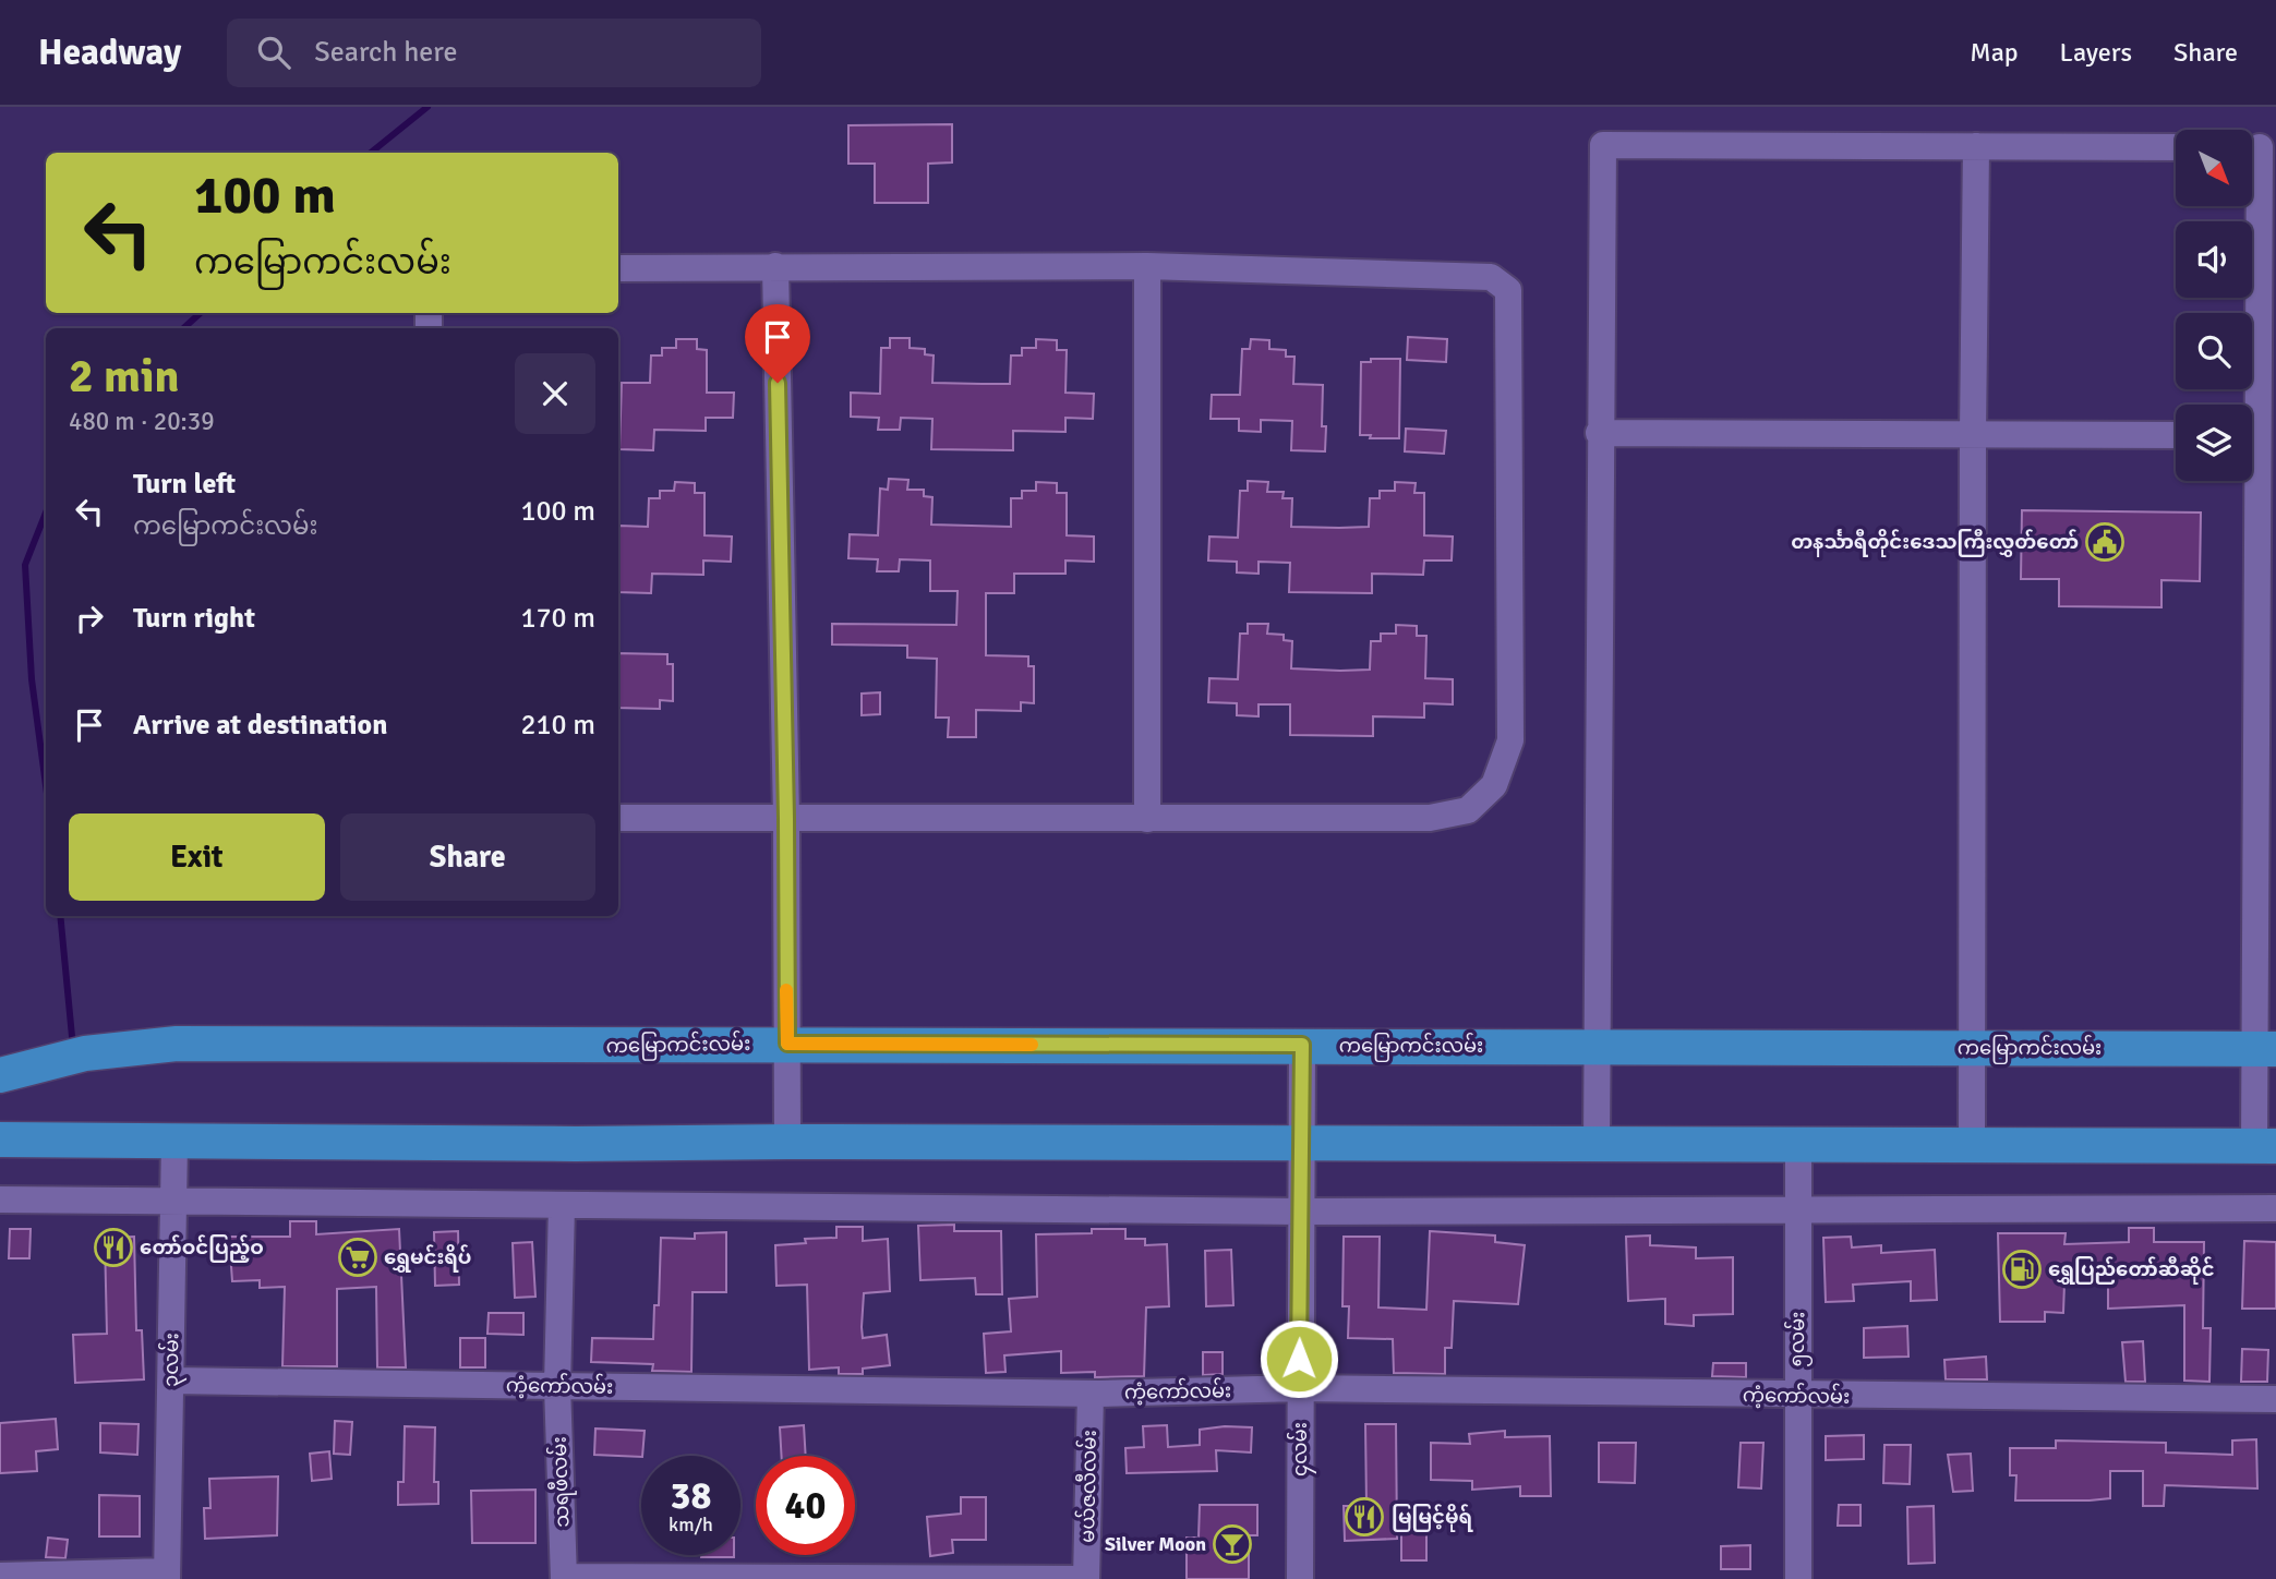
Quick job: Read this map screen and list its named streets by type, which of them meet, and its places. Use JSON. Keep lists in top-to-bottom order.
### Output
{
  "streets": {
    "main road": ["ကမြောကင်းလမ်း"],
    "street": [
      "၅လမ်း",
      "၃လမ်း",
      "ကံ့ကော်လမ်း",
      "၄လမ်း",
      "သရဖီလမ်း",
      "မယ်ဇလီလမ်း"
    ]
  },
  "crossings": [
    ["ကမြောကင်းလမ်း", "၄လမ်း"],
    ["၅လမ်း", "ကံ့ကော်လမ်း"],
    ["၃လမ်း", "ကံ့ကော်လမ်း"],
    ["ကံ့ကော်လမ်း", "၄လမ်း"],
    ["ကံ့ကော်လမ်း", "သရဖီလမ်း"],
    ["ကံ့ကော်လမ်း", "မယ်ဇလီလမ်း"],
    ["သရဖီလမ်း", "မယ်ဇလီလမ်း"]
  ],
  "places": {
    "public building": ["တနင်္သာရီတိုင်းဒေသကြီးလွှတ်တော်"],
    "restaurant": ["တော်ဝင်ပြည့်ဝ", "မြမြင့်မိုရ်"],
    "supermarket": ["ရွှေမင်းရိပ်"],
    "fuel station": ["ရွှေပြည်တော်ဆီဆိုင်"],
    "bar": ["Silver Moon"]
  },
  "north": "bottom right",
  "page": {
    "header": "Headway",
    "search": "Search here",
    "nav": ["Map", "Layers", "Share"],
    "turn": ["100 m", "ကမြောကင်းလမ်း"],
    "heading": ["2 min", "480 m · 20:39"],
    "list": [
      {
        "name": "Turn left",
        "note": "ကမြောကင်းလမ်း",
        "value": "100 m"
      },
      {
        "name": "Turn right",
        "value": "170 m"
      },
      {
        "name": "Arrive at destination",
        "value": "210 m"
      }
    ],
    "buttons": ["Exit", "Share"],
    "speed": "38 km/h",
    "limit": "40"
  }
}
